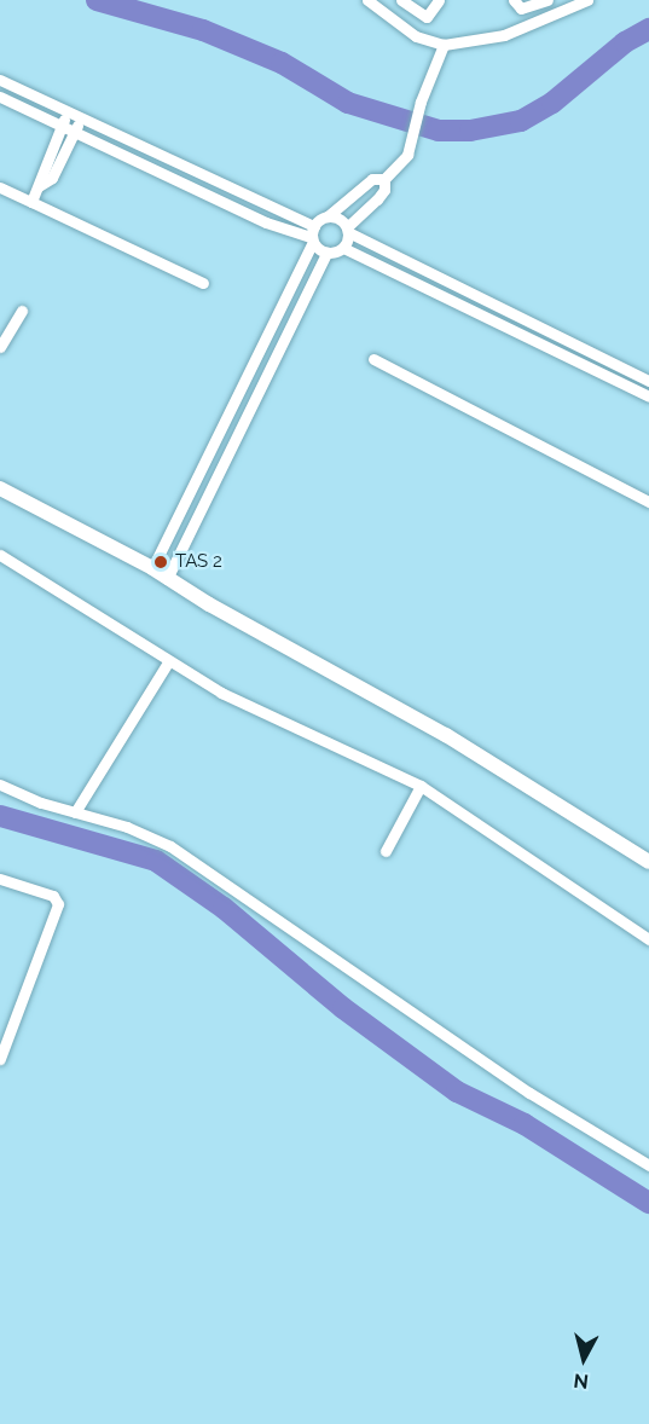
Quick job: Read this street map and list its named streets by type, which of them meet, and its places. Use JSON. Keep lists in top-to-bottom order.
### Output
{
  "places": ["TAS 2"],
  "north": "bottom"
}
